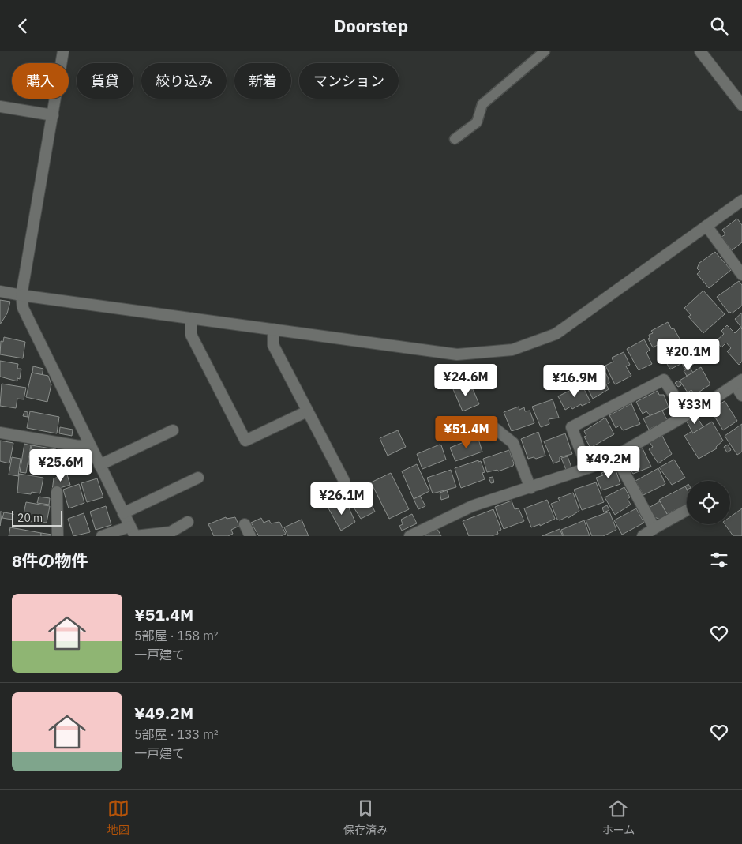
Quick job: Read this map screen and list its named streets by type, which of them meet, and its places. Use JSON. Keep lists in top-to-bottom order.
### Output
{
  "scale_bar": "20 m",
  "page": {
    "header": "Doorstep",
    "chip": [
      "購入",
      "賃貸",
      "絞り込み",
      "新着",
      "マンション"
    ],
    "price": [
      "¥20.1M",
      "¥24.6M",
      "¥16.9M",
      "¥33M",
      "¥51.4M",
      "¥49.2M",
      "¥25.6M",
      "¥26.1M"
    ],
    "scale": "20 m",
    "heading": "8件の物件",
    "list": [
      {
        "name": "¥51.4M",
        "note": "5部屋 · 158 m² · 一戸建て"
      },
      {
        "name": "¥49.2M",
        "note": "5部屋 · 133 m² · 一戸建て"
      }
    ],
    "tabs": ["地図", "保存済み", "ホーム"]
  }
}
